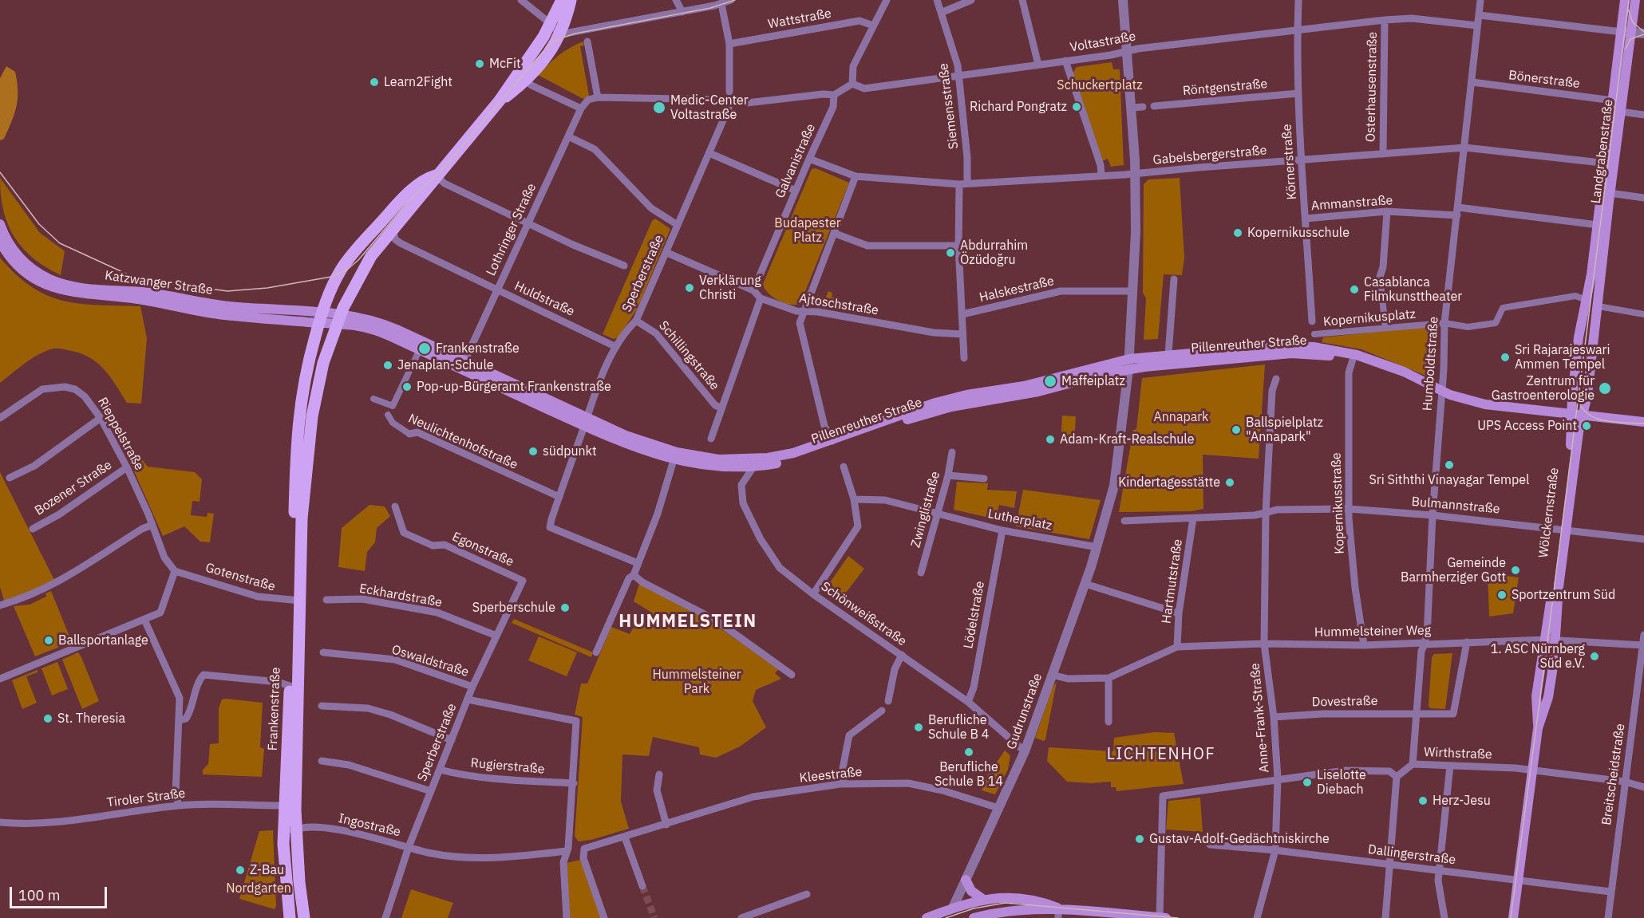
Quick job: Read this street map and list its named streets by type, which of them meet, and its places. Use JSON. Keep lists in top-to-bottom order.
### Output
{
  "streets": {
    "main road": [
      "Landgrabenstraße",
      "Katzwanger Straße",
      "Pillenreuther Straße",
      "Wölckernstraße",
      "Frankenstraße"
    ],
    "street": [
      "Wattstraße",
      "Voltastraße",
      "Bönerstraße",
      "Osterhausenstraße",
      "Röntgenstraße",
      "Siemensstraße",
      "Gabelsbergerstraße",
      "Galvanistraße",
      "Körnerstraße",
      "Ammanstraße",
      "Lothringer Straße",
      "Sperberstraße",
      "Halskestraße",
      "Huldstraße",
      "Ajtoschstraße",
      "Kopernikusplatz",
      "Schillingstraße",
      "Humboldtstraße",
      "Rieppelstraße",
      "Neulichtenhofstraße",
      "Bozener Straße",
      "Kopernikusstraße",
      "Bulmannstraße",
      "Zwinglistraße",
      "Lutherplatz",
      "Egonstraße",
      "Gotenstraße",
      "Hartmutstraße",
      "Eckhardstraße",
      "Schönweißstraße",
      "Lödelstraße",
      "Hummelsteiner Weg",
      "Oswaldstraße",
      "Dovestraße",
      "Gudrunstraße",
      "Anne-Frank-Straße",
      "Wirthstraße",
      "Rugierstraße",
      "Breitscheidstraße",
      "Kleestraße",
      "Tiroler Straße",
      "Ingostraße",
      "Dallingerstraße"
    ]
  },
  "crossings": [
    ["Voltastraße", "Osterhausenstraße"],
    ["Voltastraße", "Siemensstraße"],
    ["Voltastraße", "Körnerstraße"],
    ["Voltastraße", "Humboldtstraße"],
    ["Bönerstraße", "Landgrabenstraße"],
    ["Bönerstraße", "Humboldtstraße"],
    ["Osterhausenstraße", "Gabelsbergerstraße"],
    ["Röntgenstraße", "Körnerstraße"],
    ["Siemensstraße", "Gabelsbergerstraße"],
    ["Siemensstraße", "Halskestraße"],
    ["Siemensstraße", "Ajtoschstraße"],
    ["Landgrabenstraße", "Gabelsbergerstraße"],
    ["Landgrabenstraße", "Ammanstraße"],
    ["Landgrabenstraße", "Kopernikusplatz"],
    ["Landgrabenstraße", "Wölckernstraße"],
    ["Gabelsbergerstraße", "Galvanistraße"],
    ["Gabelsbergerstraße", "Körnerstraße"],
    ["Gabelsbergerstraße", "Humboldtstraße"],
    ["Galvanistraße", "Ajtoschstraße"],
    ["Körnerstraße", "Ammanstraße"],
    ["Ammanstraße", "Humboldtstraße"],
    ["Lothringer Straße", "Huldstraße"],
    ["Lothringer Straße", "Pillenreuther Straße"],
    ["Sperberstraße", "Huldstraße"],
    ["Sperberstraße", "Ajtoschstraße"],
    ["Sperberstraße", "Pillenreuther Straße"],
    ["Sperberstraße", "Schillingstraße"],
    ["Sperberstraße", "Neulichtenhofstraße"],
    ["Sperberstraße", "Egonstraße"],
    ["Sperberstraße", "Eckhardstraße"],
    ["Sperberstraße", "Oswaldstraße"],
    ["Sperberstraße", "Rugierstraße"],
    ["Sperberstraße", "Ingostraße"],
    ["Katzwanger Straße", "Pillenreuther Straße"],
    ["Katzwanger Straße", "Frankenstraße"],
    ["Huldstraße", "Frankenstraße"],
    ["Kopernikusplatz", "Humboldtstraße"],
    ["Kopernikusplatz", "Wölckernstraße"],
    ["Pillenreuther Straße", "Humboldtstraße"],
    ["Pillenreuther Straße", "Neulichtenhofstraße"],
    ["Pillenreuther Straße", "Kopernikusstraße"],
    ["Pillenreuther Straße", "Wölckernstraße"],
    ["Pillenreuther Straße", "Schönweißstraße"],
    ["Pillenreuther Straße", "Frankenstraße"],
    ["Pillenreuther Straße", "Gudrunstraße"],
    ["Humboldtstraße", "Bulmannstraße"],
    ["Humboldtstraße", "Hummelsteiner Weg"],
    ["Humboldtstraße", "Dovestraße"],
    ["Rieppelstraße", "Bozener Straße"],
    ["Rieppelstraße", "Gotenstraße"],
    ["Kopernikusstraße", "Bulmannstraße"],
    ["Kopernikusstraße", "Hummelsteiner Weg"],
    ["Bulmannstraße", "Wölckernstraße"],
    ["Bulmannstraße", "Hartmutstraße"],
    ["Bulmannstraße", "Anne-Frank-Straße"],
    ["Zwinglistraße", "Lutherplatz"],
    ["Wölckernstraße", "Hummelsteiner Weg"],
    ["Wölckernstraße", "Wirthstraße"],
    ["Wölckernstraße", "Dallingerstraße"],
    ["Lutherplatz", "Lödelstraße"],
    ["Lutherplatz", "Gudrunstraße"],
    ["Gotenstraße", "Frankenstraße"],
    ["Hartmutstraße", "Hummelsteiner Weg"],
    ["Schönweißstraße", "Lödelstraße"],
    ["Schönweißstraße", "Gudrunstraße"],
    ["Hummelsteiner Weg", "Dovestraße"],
    ["Hummelsteiner Weg", "Gudrunstraße"],
    ["Hummelsteiner Weg", "Anne-Frank-Straße"],
    ["Hummelsteiner Weg", "Breitscheidstraße"],
    ["Dovestraße", "Anne-Frank-Straße"],
    ["Frankenstraße", "Tiroler Straße"],
    ["Frankenstraße", "Ingostraße"],
    ["Gudrunstraße", "Kleestraße"],
    ["Anne-Frank-Straße", "Dallingerstraße"],
    ["Wirthstraße", "Breitscheidstraße"],
    ["Breitscheidstraße", "Dallingerstraße"]
  ],
  "districts": ["HUMMELSTEIN", "LICHTENHOF"],
  "parks": [
    "Schuckertplatz",
    "Budapester Platz",
    "Annapark",
    "Hummelsteiner Park",
    "Nordgarten"
  ],
  "places": [
    "McFit",
    "Learn2Fight",
    "Richard Pongratz",
    "Medic-Center Voltastraße",
    "Kopernikusschule",
    "Abdurrahim Özüdoğru",
    "Verklärung Christi",
    "Casablanca Filmkunsttheater",
    "Frankenstraße",
    "Sri Rajarajeswari Ammen Tempel",
    "Jenaplan-Schule",
    "Maffeiplatz",
    "Pop-up-Bürgeramt Frankenstraße",
    "Zentrum für Gastroenterologie",
    "UPS Access Point",
    "Ballspielplatz \"Annapark\"",
    "Adam-Kraft-Realschule",
    "südpunkt",
    "Sri Siththi Vinayagar Tempel",
    "Kindertagesstätte",
    "Gemeinde Barmherziger Gott",
    "Sportzentrum Süd",
    "Sperberschule",
    "Ballsportanlage",
    "1. ASC Nürnberg Süd e.V.",
    "St. Theresia",
    "Berufliche Schule B 4",
    "Berufliche Schule B 14",
    "Liselotte Diebach",
    "Herz-Jesu",
    "Gustav-Adolf-Gedächtniskirche",
    "Z-Bau"
  ],
  "scale_bar": "100 m"
}
